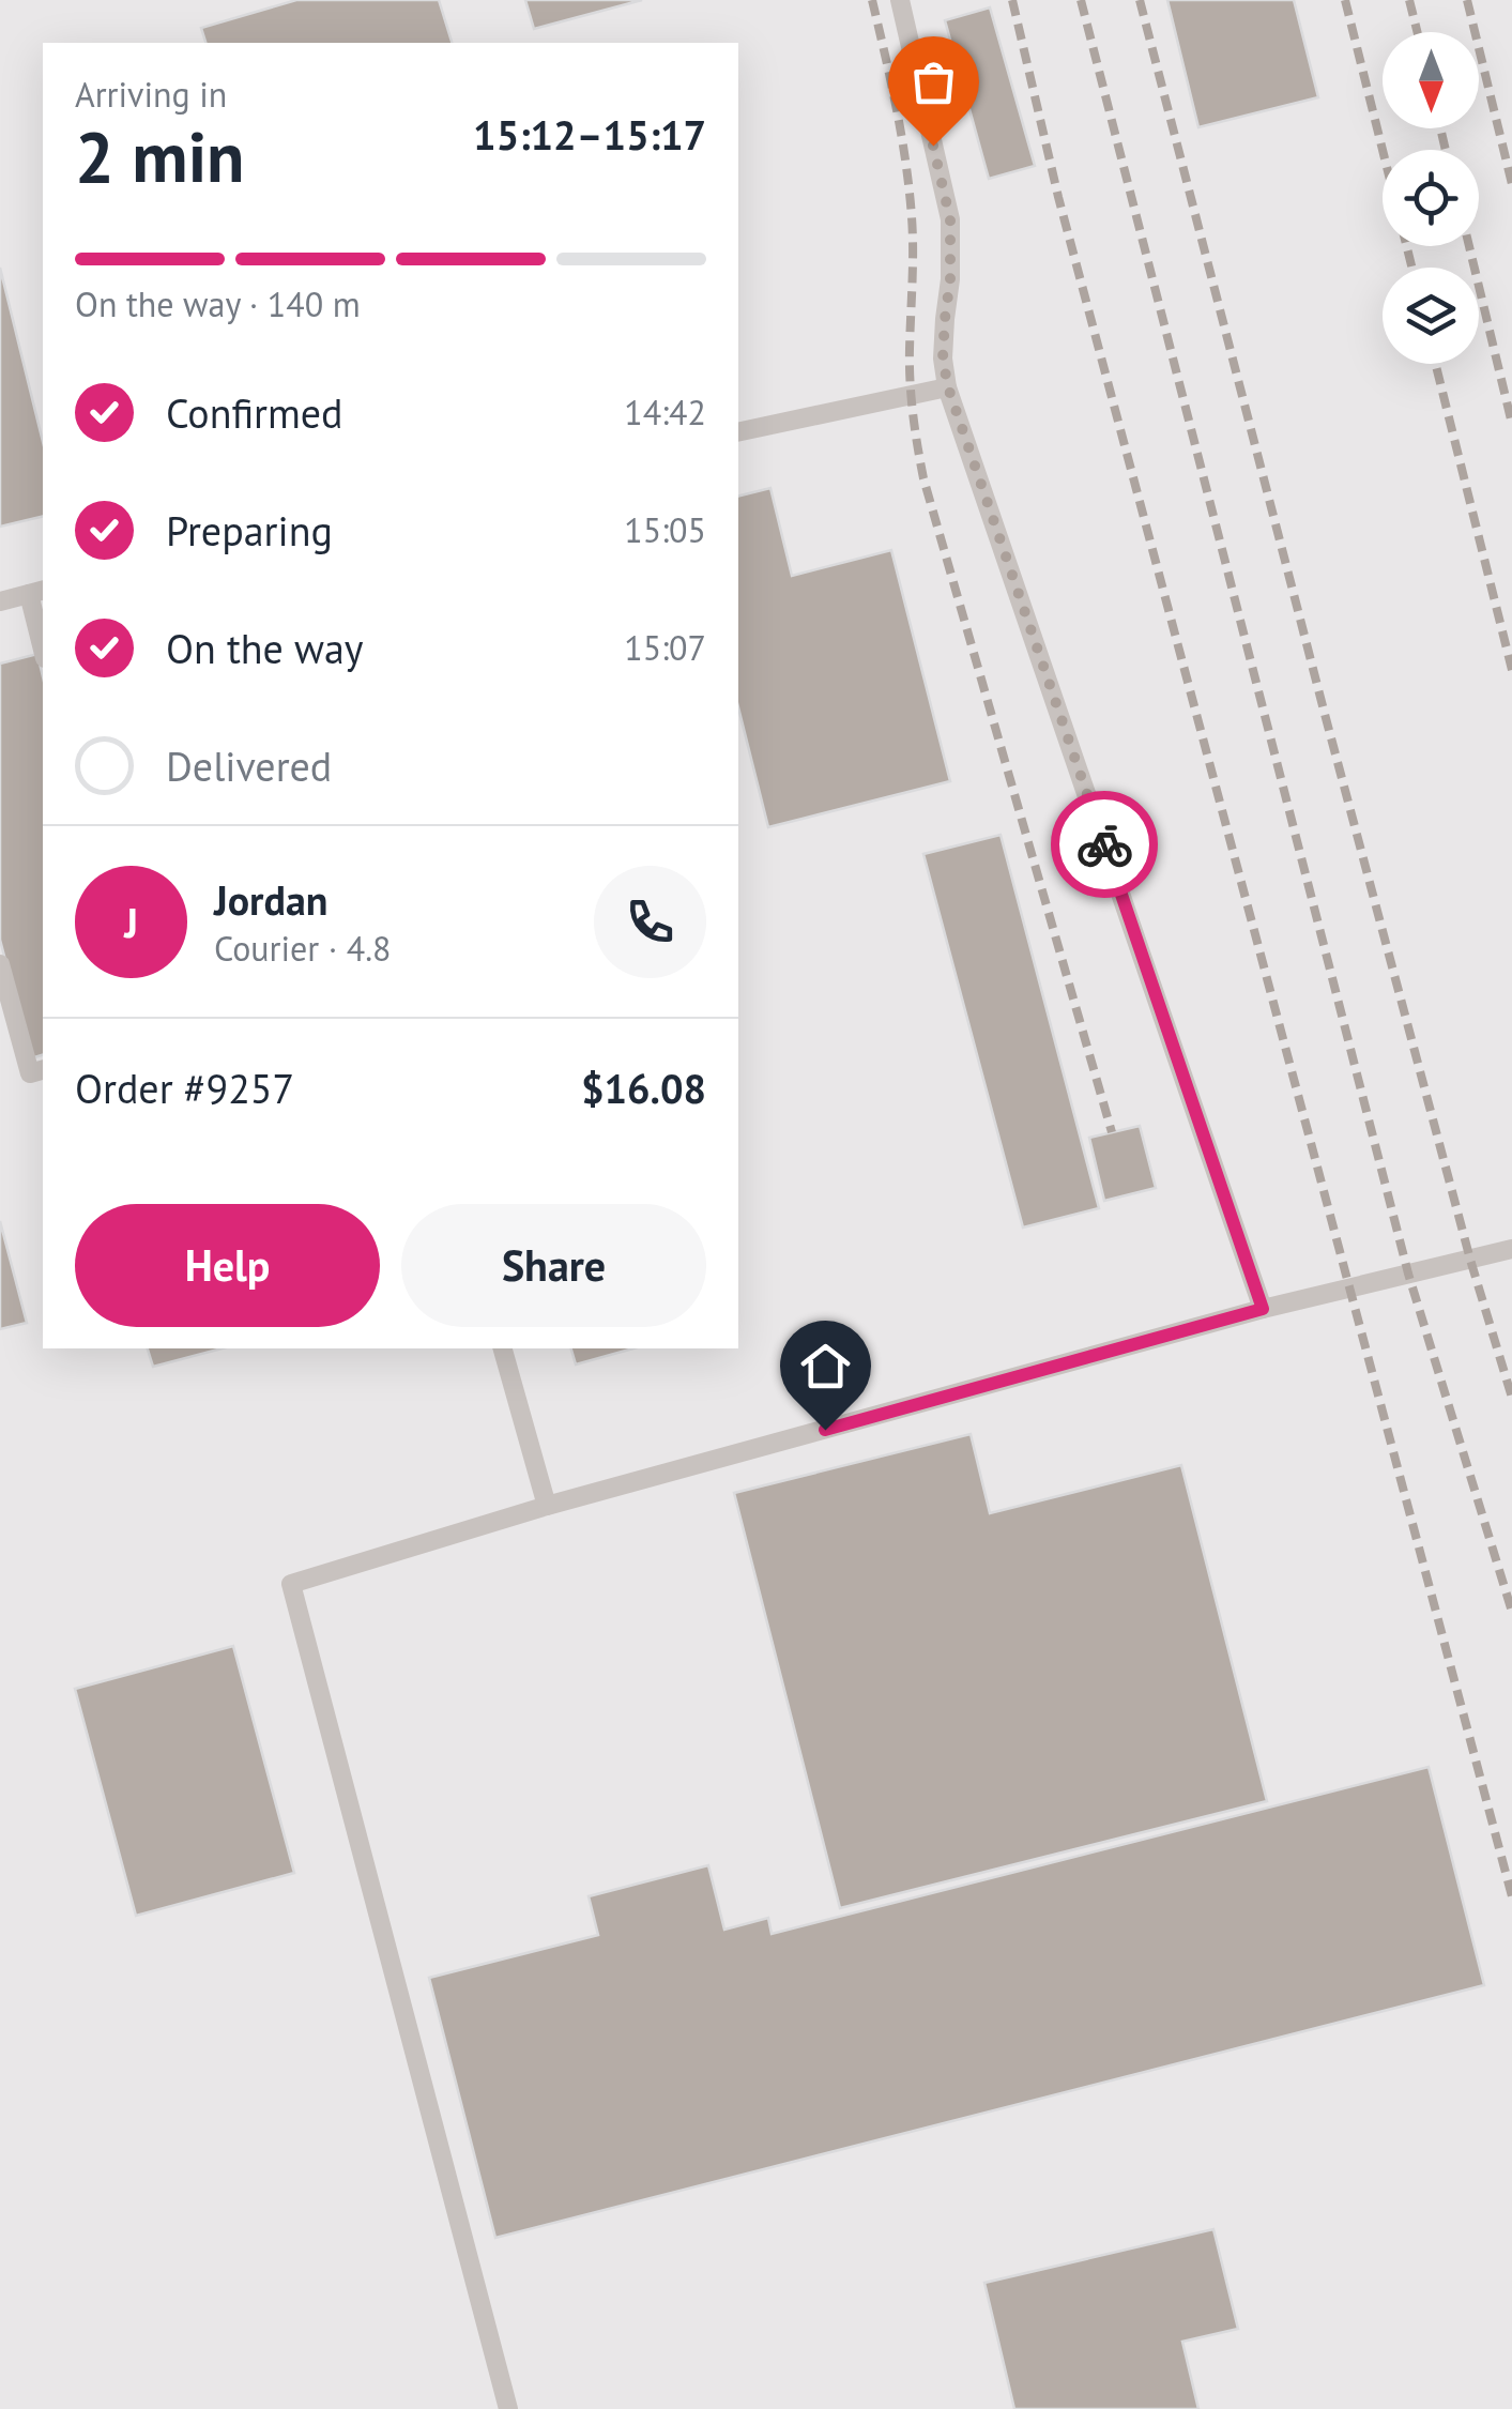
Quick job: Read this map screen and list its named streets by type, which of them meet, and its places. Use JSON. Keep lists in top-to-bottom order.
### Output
{
  "north": "bottom",
  "page": {
    "heading": ["2 min", "Arriving in", "15:12–15:17"],
    "panel": [
      "Jordan",
      "Courier · 4.8",
      "Order #9257",
      "$16.08"
    ],
    "bar": "On the way · 140 m",
    "list": [
      ["Confirmed", "14:42"],
      ["Preparing", "15:05"],
      ["On the way", "15:07"],
      "Delivered"
    ],
    "round": "J",
    "buttons": ["Help", "Share"]
  }
}
